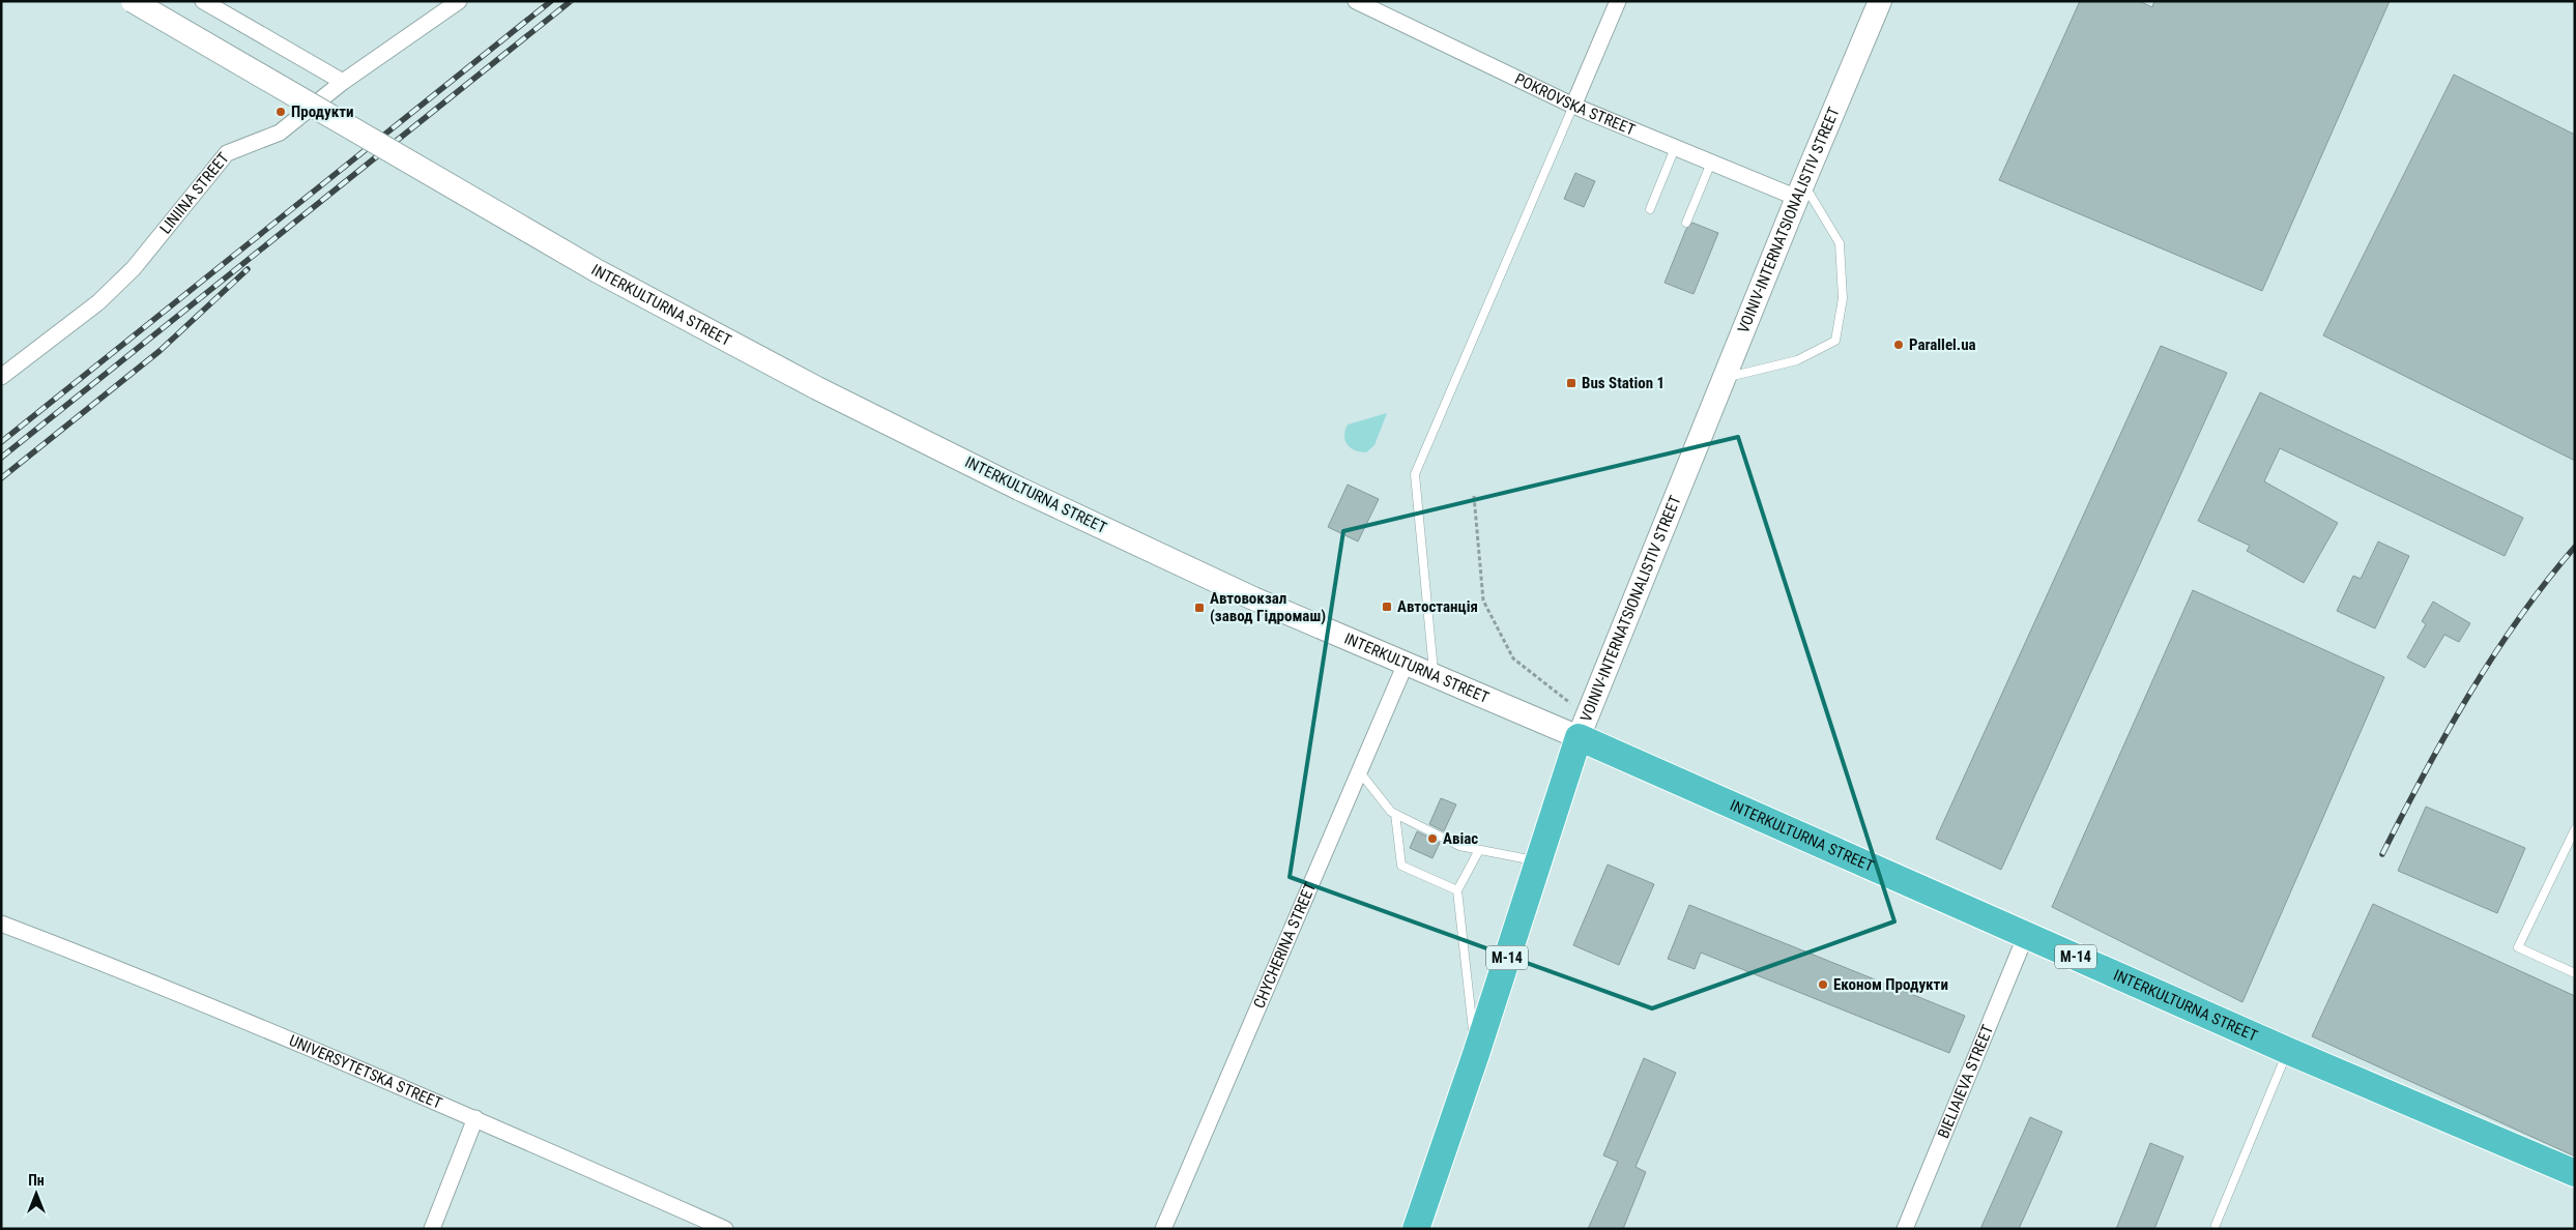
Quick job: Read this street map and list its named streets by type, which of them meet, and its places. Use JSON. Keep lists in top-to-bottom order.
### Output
{
  "streets": {
    "highway": ["VOINIV-INTERNATSIONALISTIV STREET", "INTERKULTURNA STREET", "М-14"],
    "street": [
      "POKROVSKA STREET",
      "LINIINA STREET",
      "CHYCHERINA STREET",
      "UNIVERSYTETSKA STREET",
      "BIELIAIEVA STREET"
    ]
  },
  "crossings": [
    ["POKROVSKA STREET", "VOINIV-INTERNATSIONALISTIV STREET"],
    ["VOINIV-INTERNATSIONALISTIV STREET", "INTERKULTURNA STREET"],
    ["INTERKULTURNA STREET", "CHYCHERINA STREET"],
    ["INTERKULTURNA STREET", "BIELIAIEVA STREET"]
  ],
  "places": {
    "other": [
      "Продукти",
      "Parallel.ua",
      "Авіас",
      "Економ Продукти"
    ],
    "transit": ["Bus Station 1", "Автостанція", "Автовокзал (завод Гідромаш)"]
  },
  "north": "top"
}
